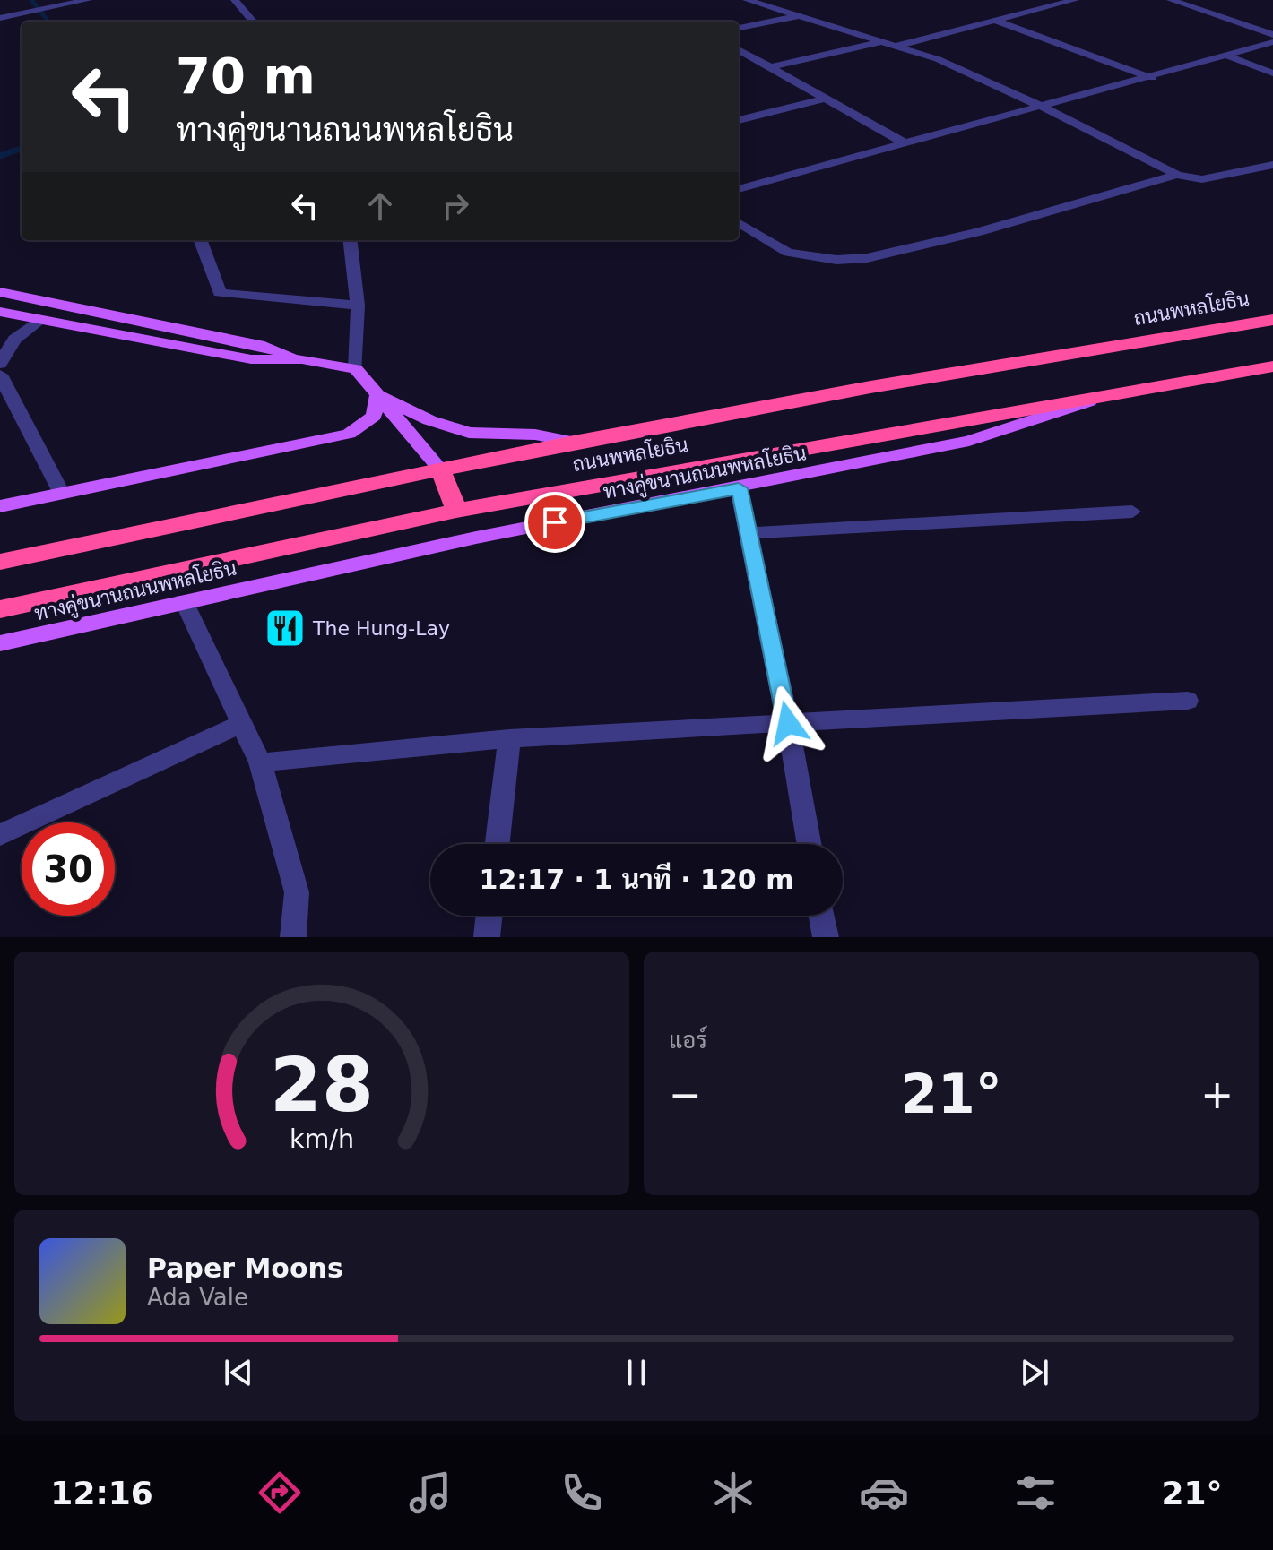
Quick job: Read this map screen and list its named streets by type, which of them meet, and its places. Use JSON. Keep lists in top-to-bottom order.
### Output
{
  "streets": {
    "highway": ["ถนนพหลโยธิน"],
    "main road": ["ทางคู่ขนานถนนพหลโยธิน"]
  },
  "crossings": [
    ["ถนนพหลโยธิน", "ทางคู่ขนานถนนพหลโยธิน"]
  ],
  "places": {
    "restaurant": ["The Hung-Lay"]
  },
  "page": {
    "turn": ["70 m", "ทางคู่ขนานถนนพหลโยธิน"],
    "limit": "30",
    "trip": "12:17 · 1 นาที · 120 m",
    "tile": "แอร์",
    "heat": ["−", "21°", "+"],
    "song": ["Paper Moons", "Ada Vale"],
    "tabs": ["12:16", "21°"],
    "gauge": ["28", "km/h"]
  }
}
